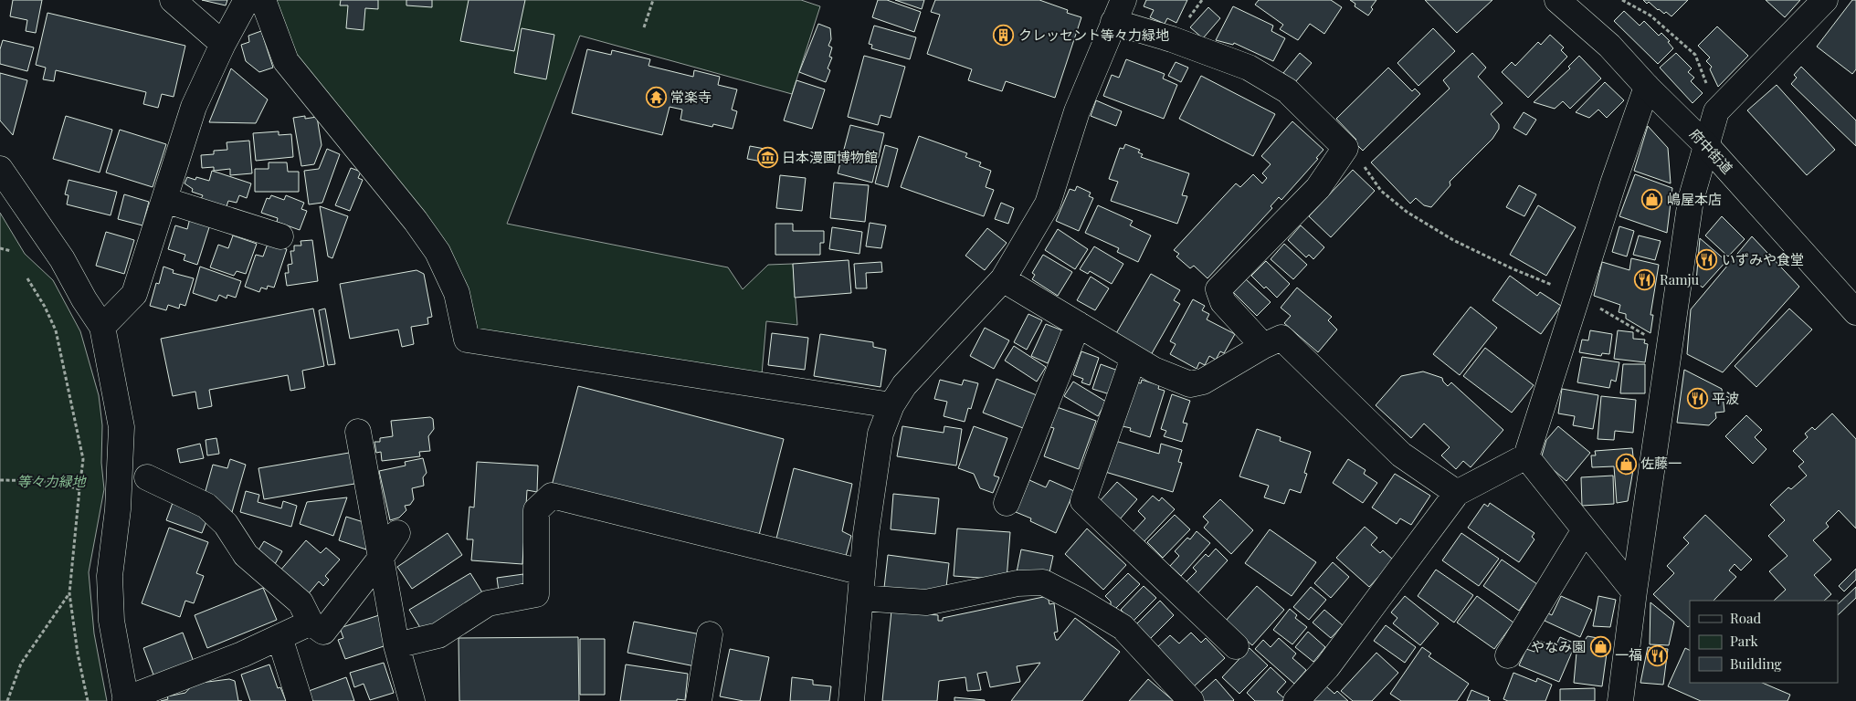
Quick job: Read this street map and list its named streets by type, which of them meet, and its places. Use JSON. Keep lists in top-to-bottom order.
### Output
{
  "streets": {
    "main road": ["府中街道"]
  },
  "parks": ["等々力緑地"],
  "places": {
    "building": ["クレッセント等々力緑地"],
    "temple": ["常楽寺"],
    "museum": ["日本漫画博物館"],
    "shop": ["嶋屋本店", "佐藤一", "やなみ園"],
    "restaurant": [
      "いずみや食堂",
      "Ramju",
      "平波",
      "一福"
    ]
  },
  "legend": ["Road", "Park", "Building"]
}
